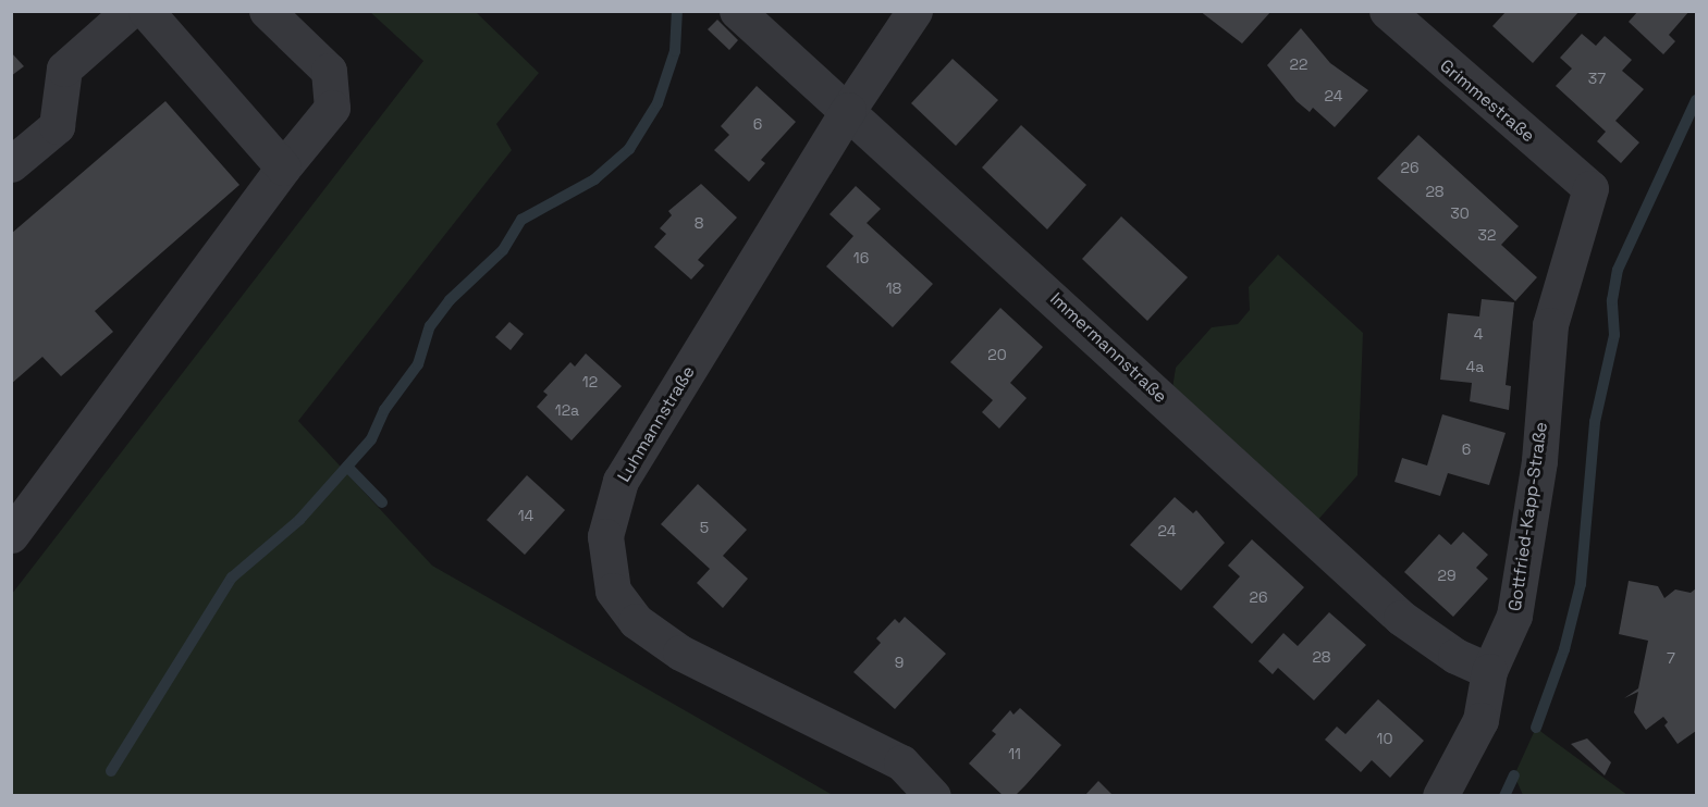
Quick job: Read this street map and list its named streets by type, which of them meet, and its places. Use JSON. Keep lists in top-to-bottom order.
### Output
{
  "streets": {
    "street": [
      "Grimmestraße",
      "Immermannstraße",
      "Luhmannstraße",
      "Gottfried-Kapp-Straße"
    ]
  },
  "crossings": [
    ["Grimmestraße", "Gottfried-Kapp-Straße"],
    ["Immermannstraße", "Luhmannstraße"],
    ["Immermannstraße", "Gottfried-Kapp-Straße"]
  ],
  "house_numbers": [
    "22",
    "37",
    "24",
    "6",
    "26",
    "28",
    "30",
    "8",
    "32",
    "16",
    "18",
    "4",
    "20",
    "4a",
    "12",
    "12a",
    "6",
    "14",
    "5",
    "24",
    "29",
    "26",
    "28",
    "7",
    "9",
    "10",
    "11"
  ]
}
